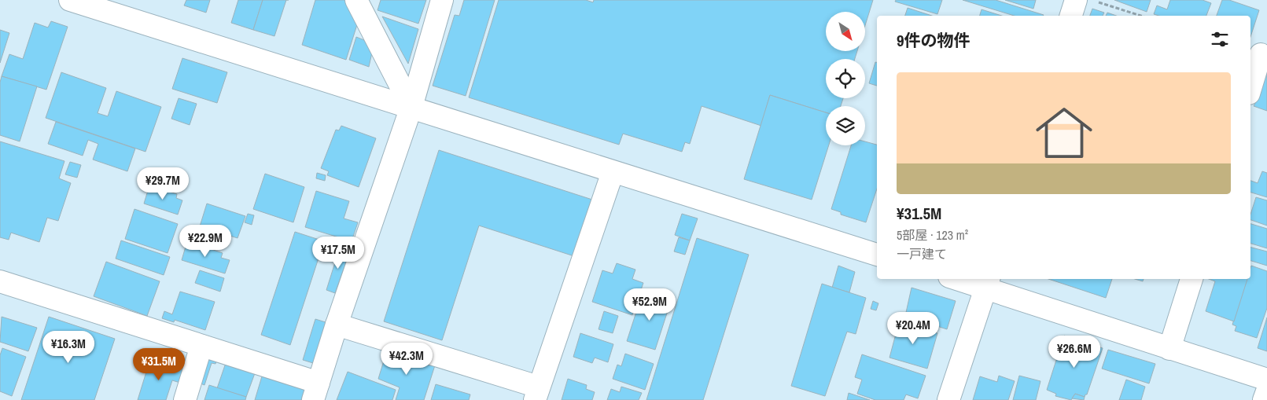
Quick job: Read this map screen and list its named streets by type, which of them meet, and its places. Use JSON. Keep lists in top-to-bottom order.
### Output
{
  "north": "bottom right",
  "page": {
    "heading": "9件の物件",
    "list": [
      {
        "name": "¥31.5M",
        "note": "5部屋 · 123 m² · 一戸建て"
      }
    ],
    "price": [
      "¥29.7M",
      "¥22.9M",
      "¥17.5M",
      "¥52.9M",
      "¥20.4M",
      "¥16.3M",
      "¥26.6M",
      "¥42.3M",
      "¥31.5M"
    ]
  }
}
